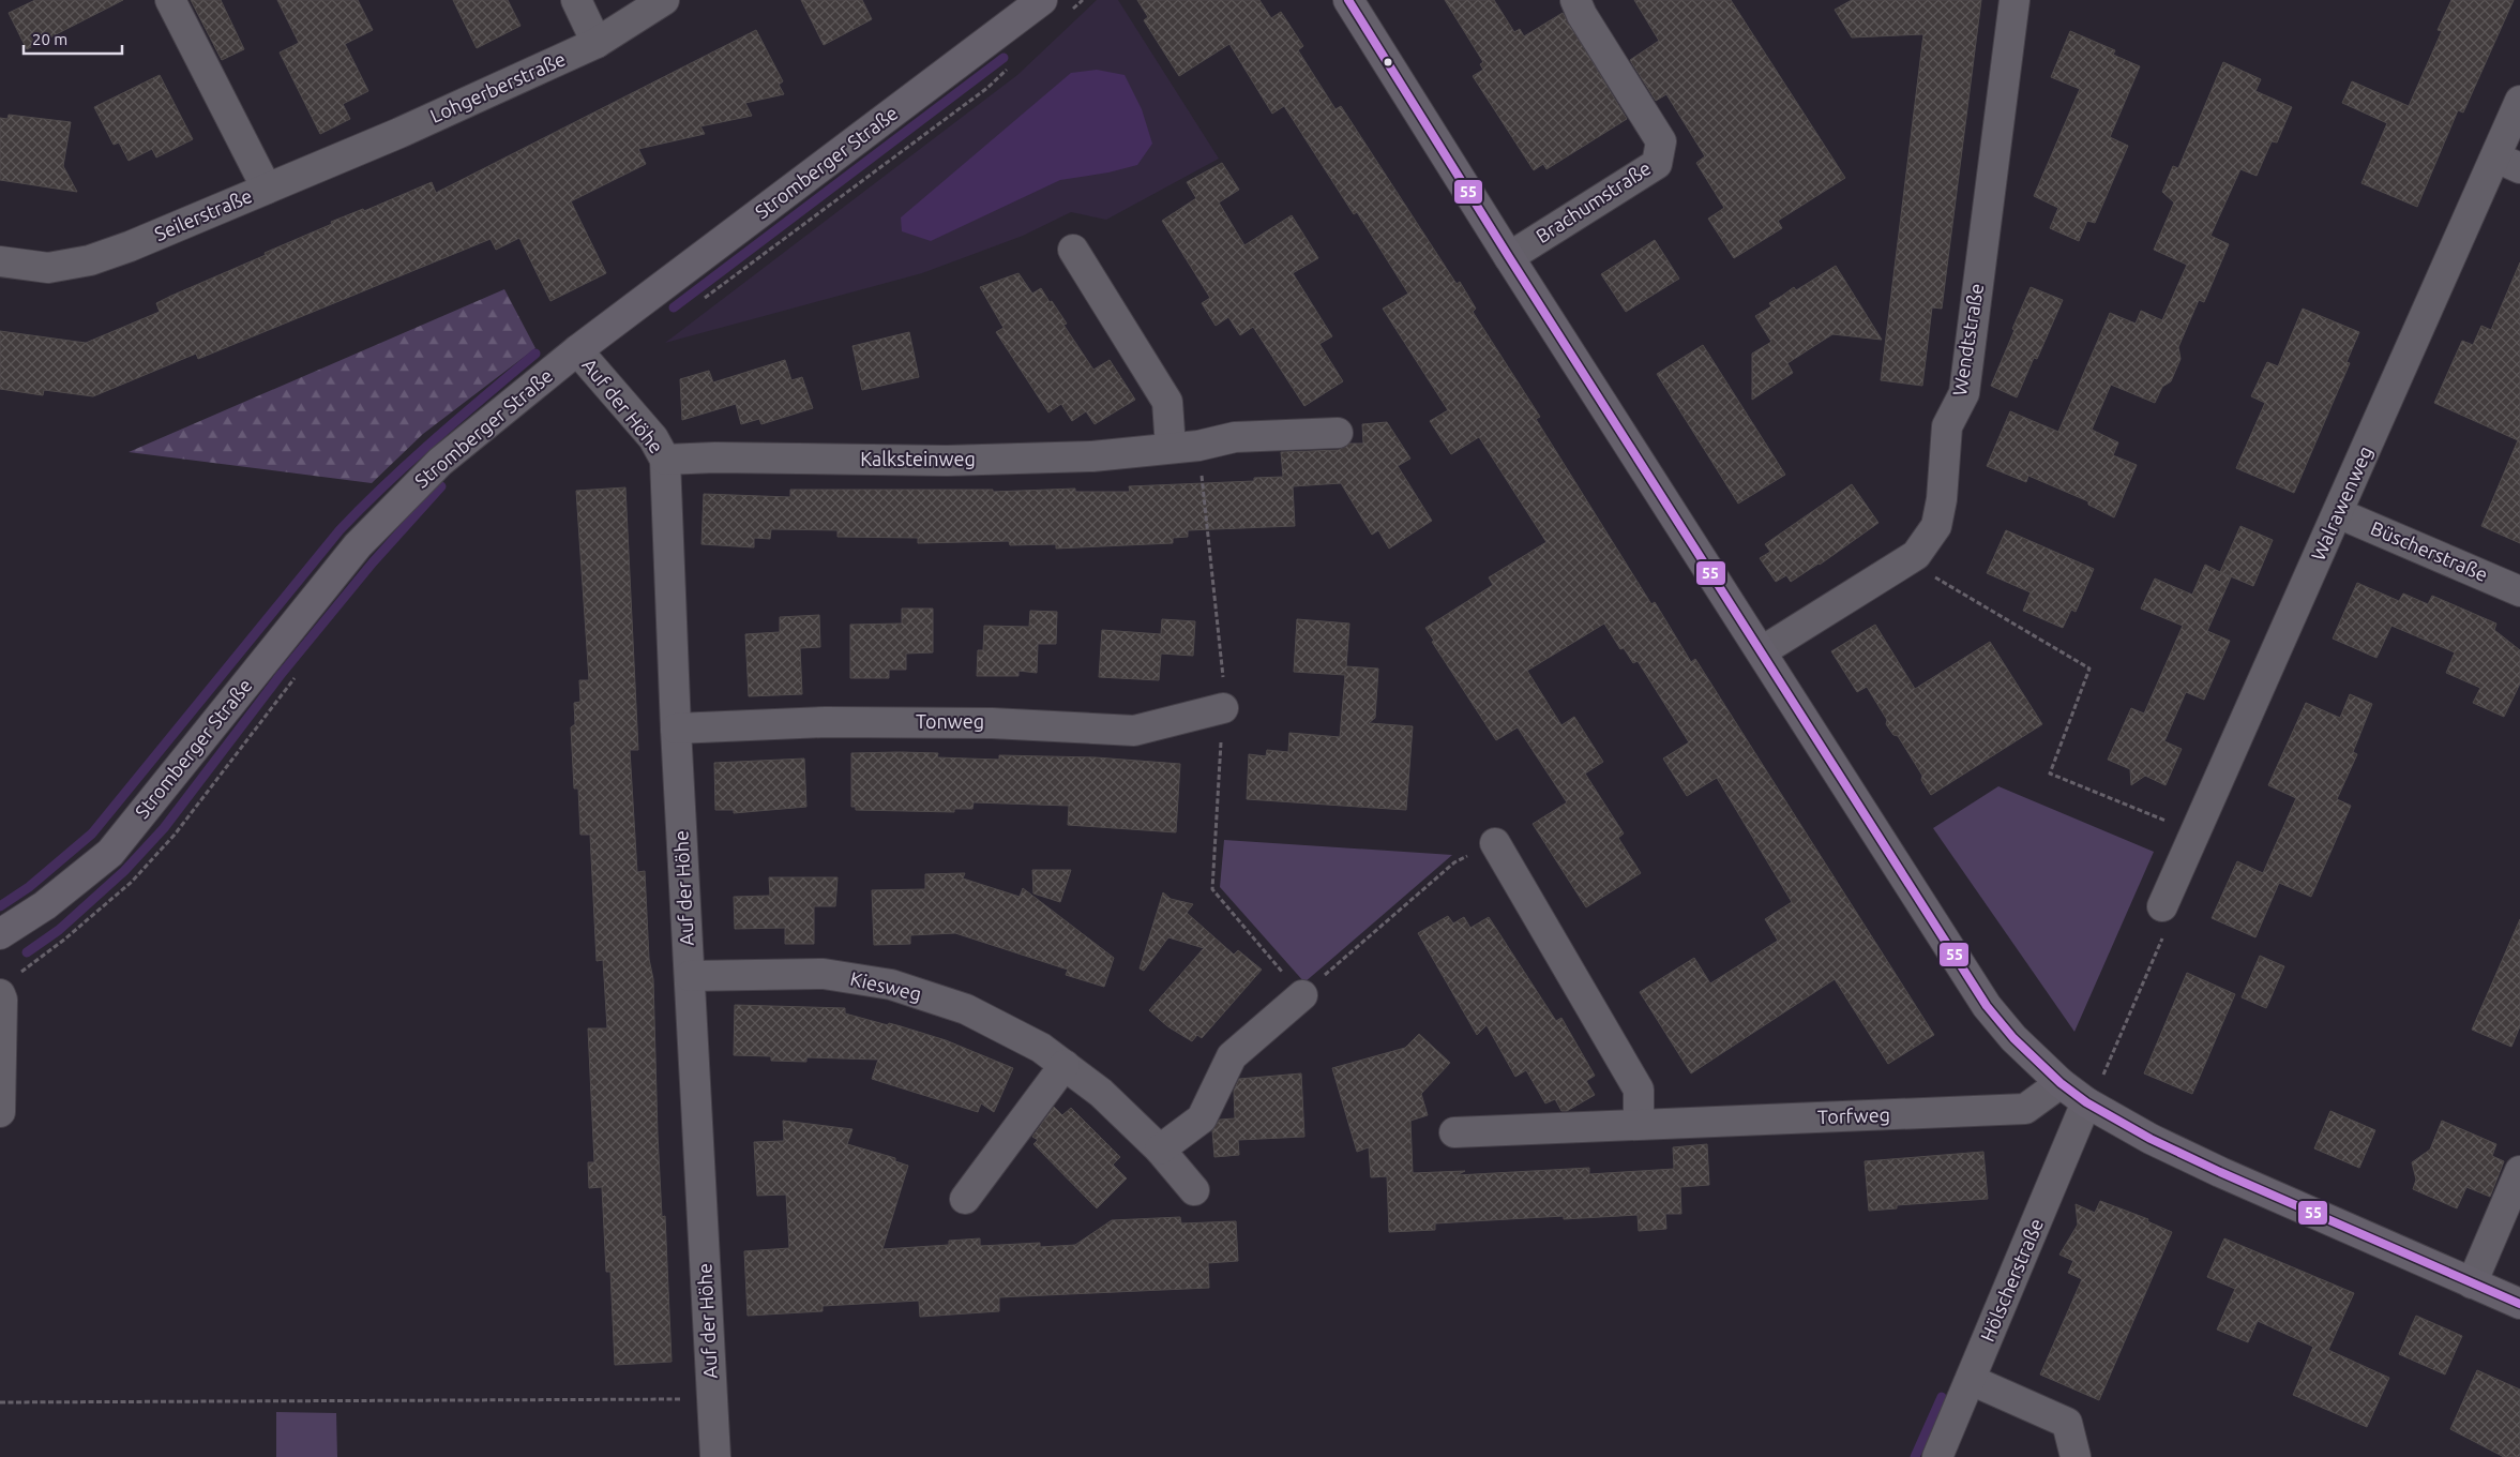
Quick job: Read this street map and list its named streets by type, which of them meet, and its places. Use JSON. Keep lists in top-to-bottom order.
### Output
{
  "streets": {
    "main road": ["Stromberger Straße"],
    "street": [
      "Lohgerberstraße",
      "Brachumstraße",
      "Seilerstraße",
      "Wendtstraße",
      "Auf der Höhe",
      "Kalksteinweg",
      "Walrawenweg",
      "Büscherstraße",
      "Tonweg",
      "Kiesweg",
      "Torfweg",
      "Hölscherstraße"
    ]
  },
  "crossings": [
    ["Lohgerberstraße", "Seilerstraße"],
    ["Stromberger Straße", "Auf der Höhe"],
    ["Auf der Höhe", "Kalksteinweg"],
    ["Auf der Höhe", "Tonweg"],
    ["Auf der Höhe", "Kiesweg"],
    ["Walrawenweg", "Büscherstraße"]
  ],
  "lines": ["transit line 55"],
  "scale_bar": "20 m"
}
